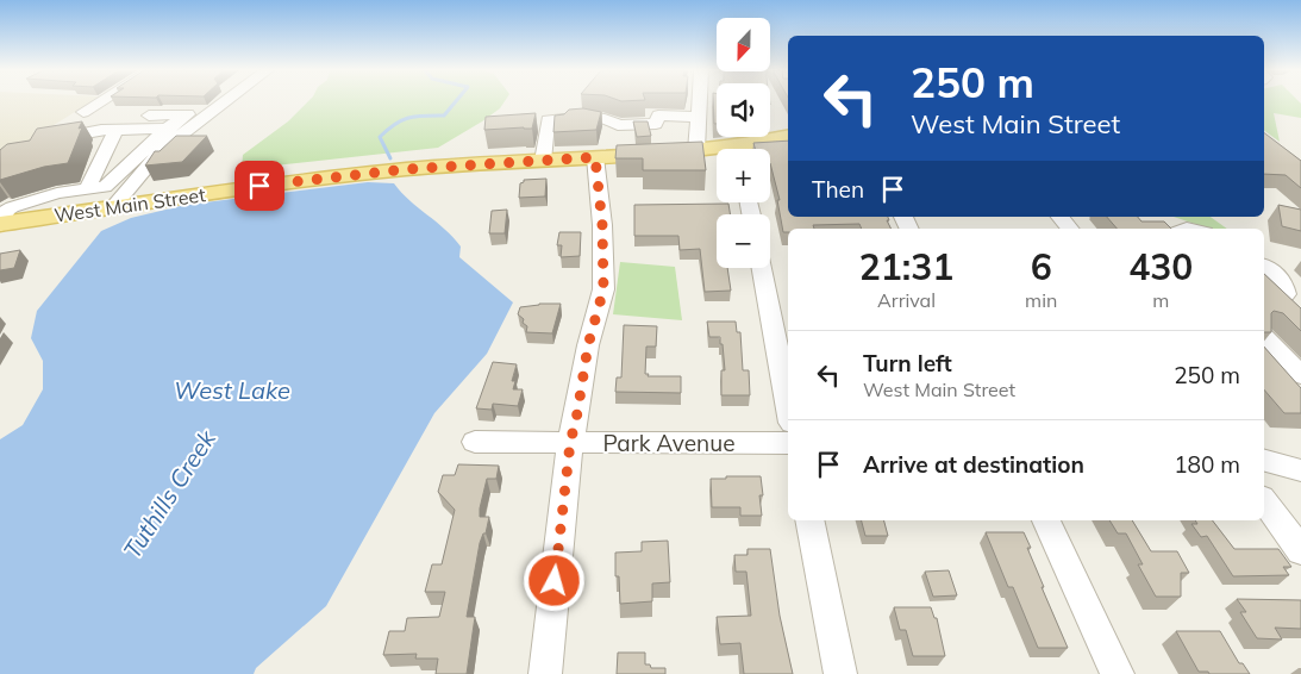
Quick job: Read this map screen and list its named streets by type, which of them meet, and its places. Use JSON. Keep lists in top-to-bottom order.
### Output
{
  "streets": {
    "main road": ["West Main Street"],
    "street": ["Park Avenue"]
  },
  "water": ["West Lake", "Tuthills Creek"],
  "north": "bottom",
  "page": {
    "map_buttons": ["+", "−"],
    "turn": ["250 m", "West Main Street"],
    "then": "Then",
    "eta": [
      "21:31",
      "Arrival",
      "6",
      "min",
      "430",
      "m"
    ],
    "list": [
      {
        "name": "Turn left",
        "note": "West Main Street",
        "value": "250 m"
      },
      {
        "name": "Arrive at destination",
        "value": "180 m"
      }
    ]
  }
}
